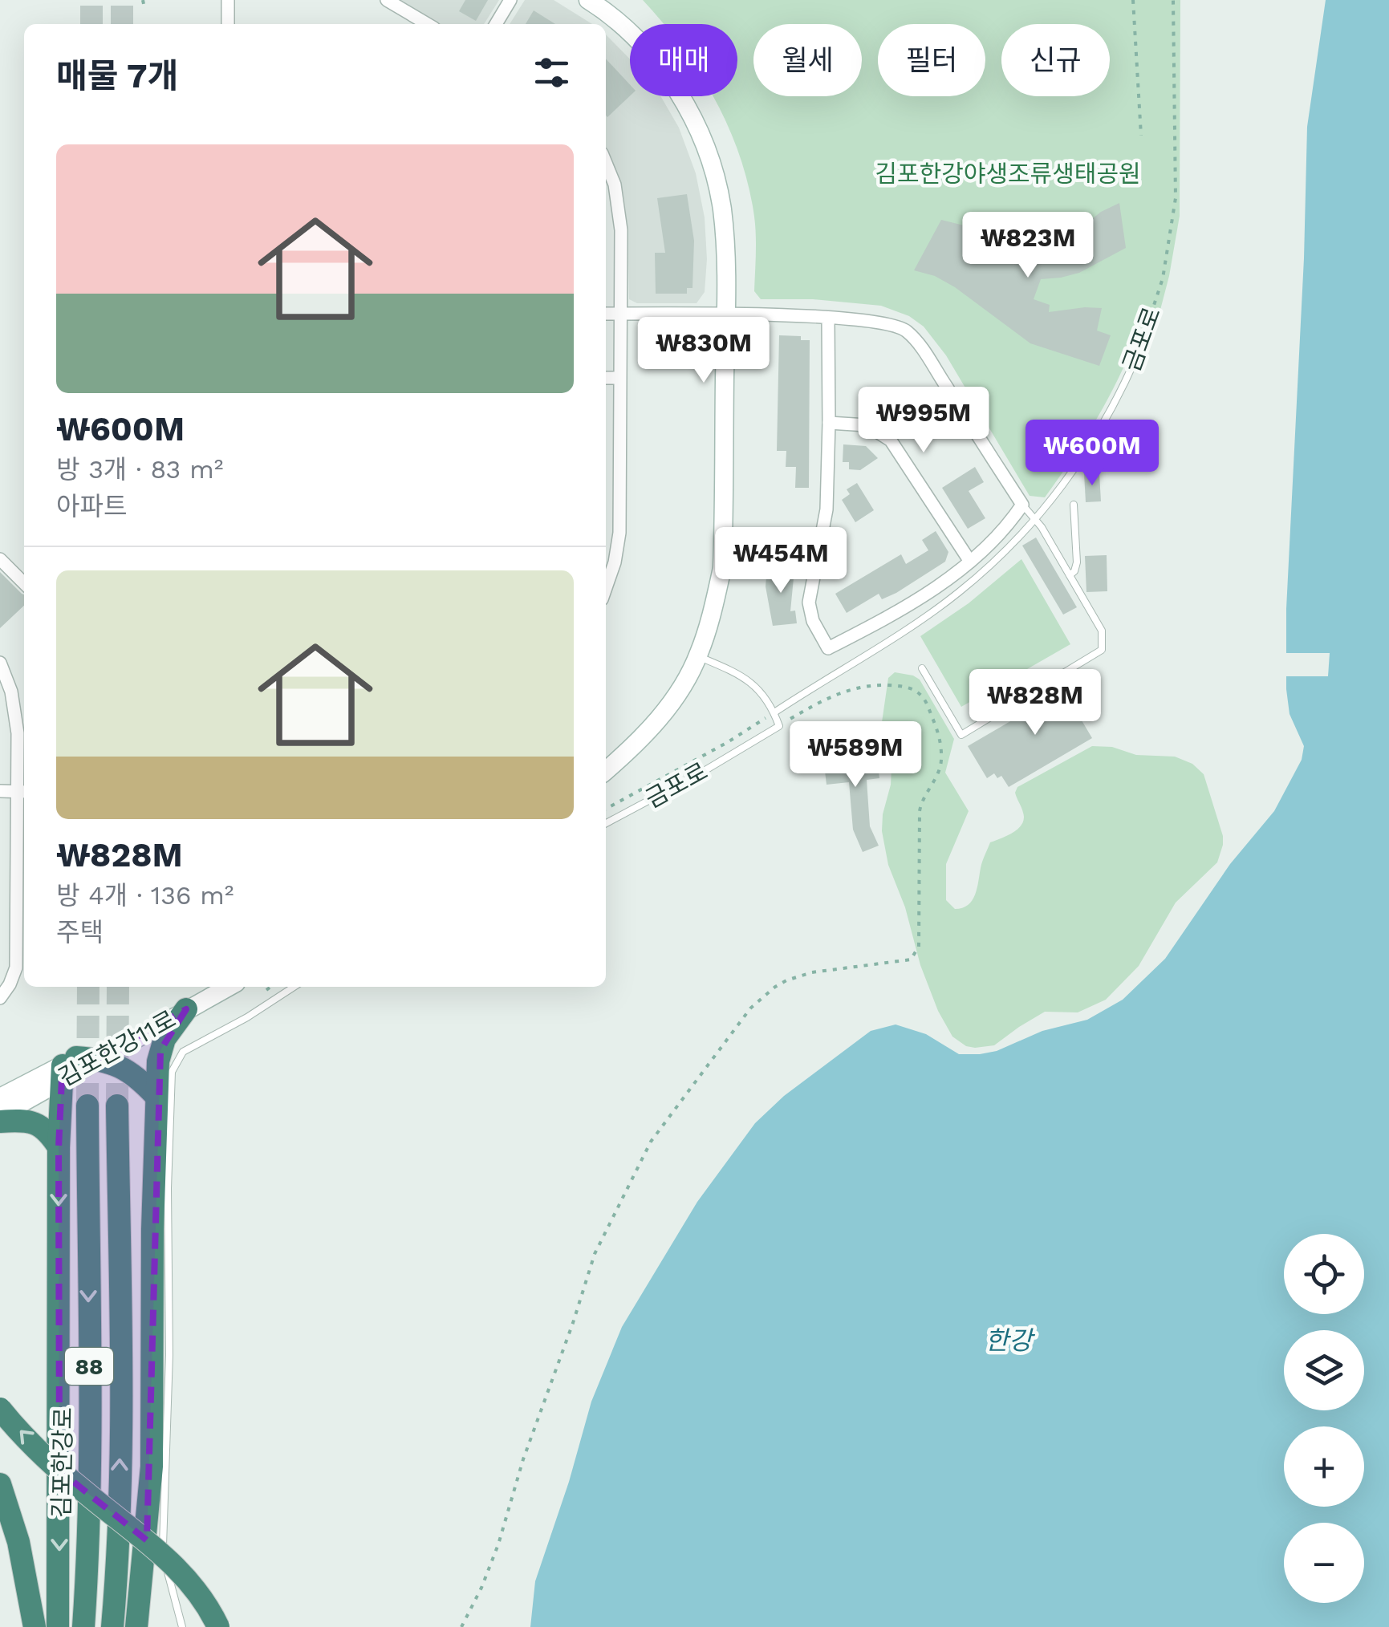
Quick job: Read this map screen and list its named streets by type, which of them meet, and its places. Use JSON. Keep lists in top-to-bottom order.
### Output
{
  "streets": {
    "highway": ["88", "김포한강로"],
    "main road": ["김포한강11로"],
    "lane": ["금포로"]
  },
  "water": ["한강"],
  "parks": ["김포한강야생조류생태공원"],
  "page": {
    "chip": [
      "매매",
      "월세",
      "필터",
      "신규"
    ],
    "heading": "매물 7개",
    "list": [
      {
        "name": "₩600M",
        "note": "방 3개 · 83 m² · 아파트"
      },
      {
        "name": "₩828M",
        "note": "방 4개 · 136 m² · 주택"
      }
    ],
    "price": [
      "₩823M",
      "₩830M",
      "₩995M",
      "₩600M",
      "₩454M",
      "₩828M",
      "₩589M"
    ],
    "map_buttons": ["+", "−"]
  }
}
